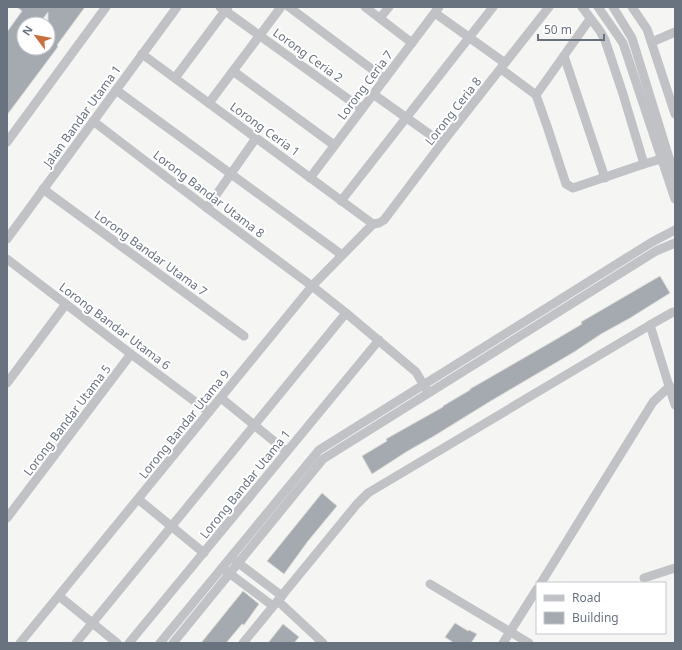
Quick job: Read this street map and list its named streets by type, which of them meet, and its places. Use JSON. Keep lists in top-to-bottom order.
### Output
{
  "streets": {
    "street": [
      "Lorong Ceria 2",
      "Lorong Ceria 7",
      "Lorong Ceria 8",
      "Jalan Bandar Utama 1",
      "Lorong Ceria 1",
      "Lorong Bandar Utama 8",
      "Lorong Bandar Utama 7",
      "Lorong Bandar Utama 6",
      "Lorong Bandar Utama 5",
      "Lorong Bandar Utama 9",
      "Lorong Bandar Utama 1"
    ]
  },
  "crossings": [
    ["Lorong Ceria 2", "Lorong Ceria 7"],
    ["Lorong Ceria 7", "Lorong Ceria 1"],
    ["Lorong Ceria 8", "Lorong Ceria 1"],
    ["Lorong Ceria 8", "Lorong Bandar Utama 9"],
    ["Jalan Bandar Utama 1", "Lorong Ceria 1"],
    ["Jalan Bandar Utama 1", "Lorong Bandar Utama 8"],
    ["Jalan Bandar Utama 1", "Lorong Bandar Utama 7"],
    ["Lorong Ceria 1", "Lorong Bandar Utama 9"],
    ["Lorong Bandar Utama 8", "Lorong Bandar Utama 9"],
    ["Lorong Bandar Utama 8", "Lorong Bandar Utama 1"],
    ["Lorong Bandar Utama 6", "Lorong Bandar Utama 5"],
    ["Lorong Bandar Utama 6", "Lorong Bandar Utama 9"]
  ],
  "legend": ["Road", "Building"],
  "scale_bar": "50 m",
  "north": "top left"
}
